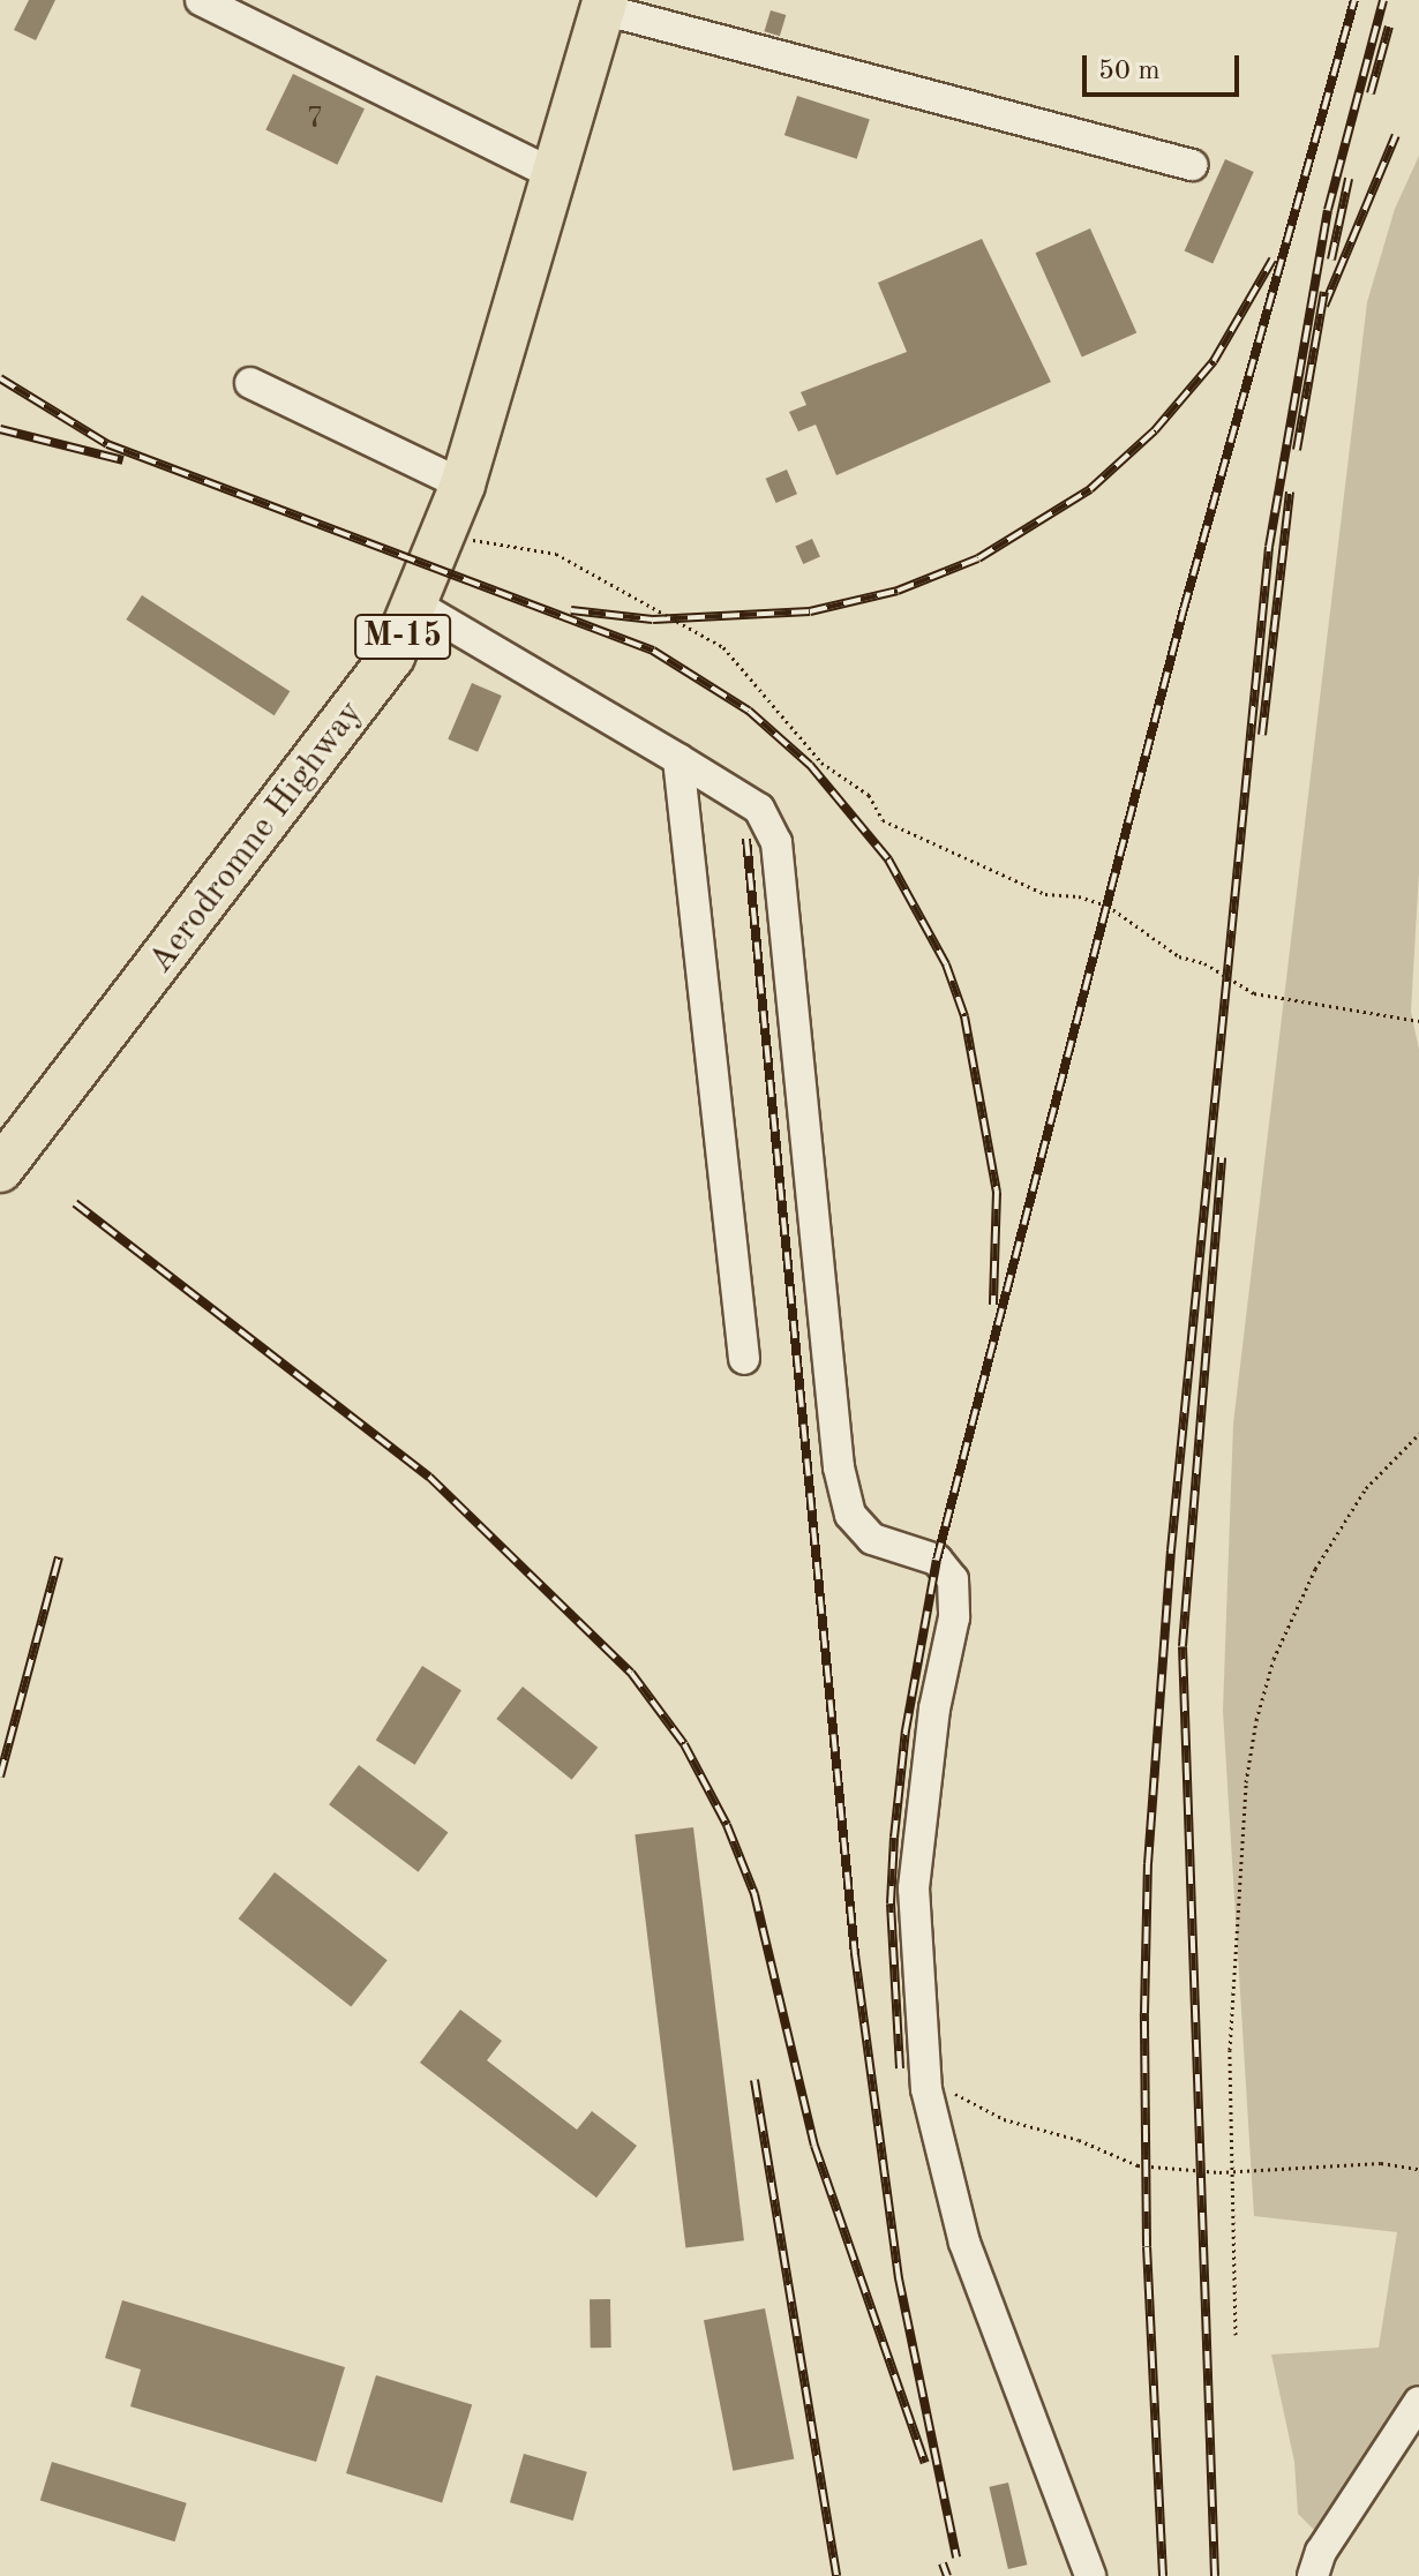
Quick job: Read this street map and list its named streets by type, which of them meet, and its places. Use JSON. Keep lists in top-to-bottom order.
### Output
{
  "streets": {
    "highway": ["М-15", "Aerodromne Highway"]
  },
  "house_numbers": ["7"],
  "scale_bar": "50 m"
}
